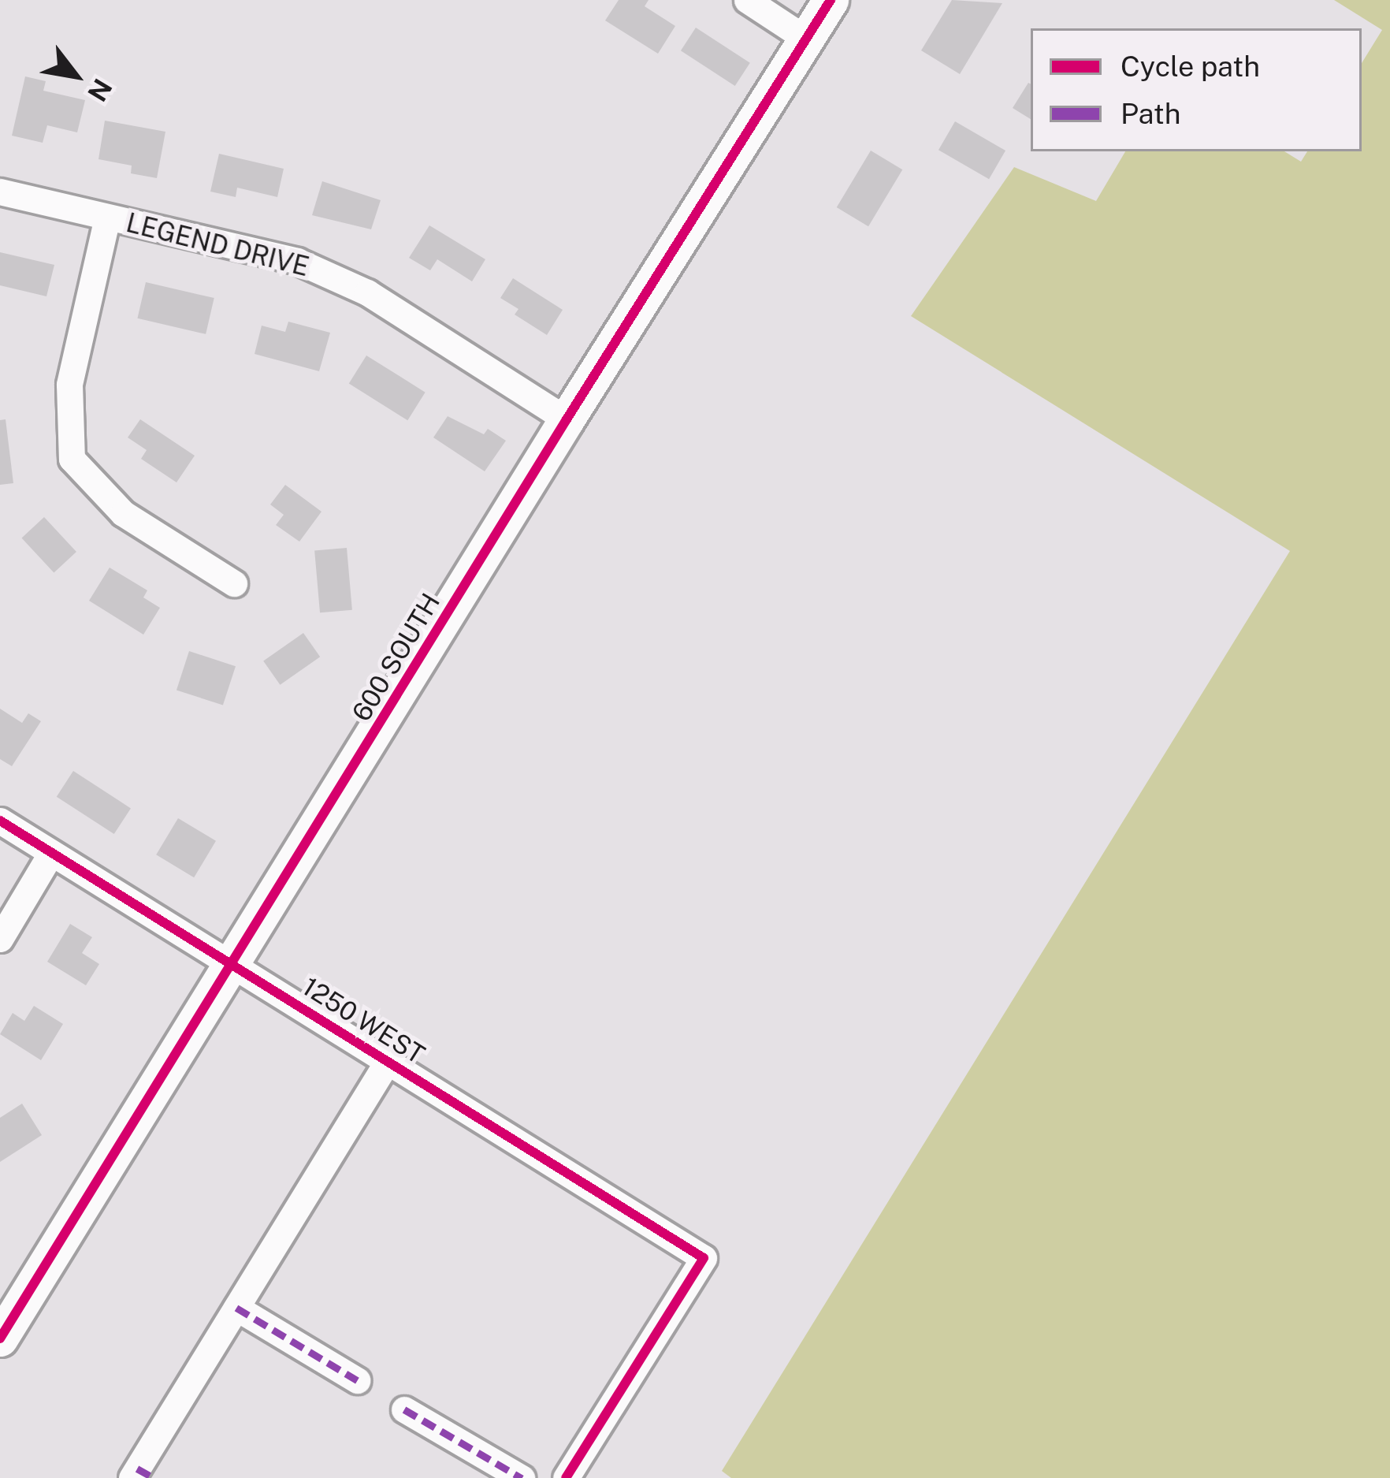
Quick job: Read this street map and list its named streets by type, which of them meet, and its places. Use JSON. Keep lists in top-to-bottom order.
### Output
{
  "streets": {
    "main road": ["600 SOUTH"],
    "street": ["LEGEND DRIVE", "1250 WEST"]
  },
  "crossings": [
    ["LEGEND DRIVE", "600 SOUTH"],
    ["600 SOUTH", "1250 WEST"]
  ],
  "legend": ["Cycle path", "Path"],
  "north": "bottom right"
}
